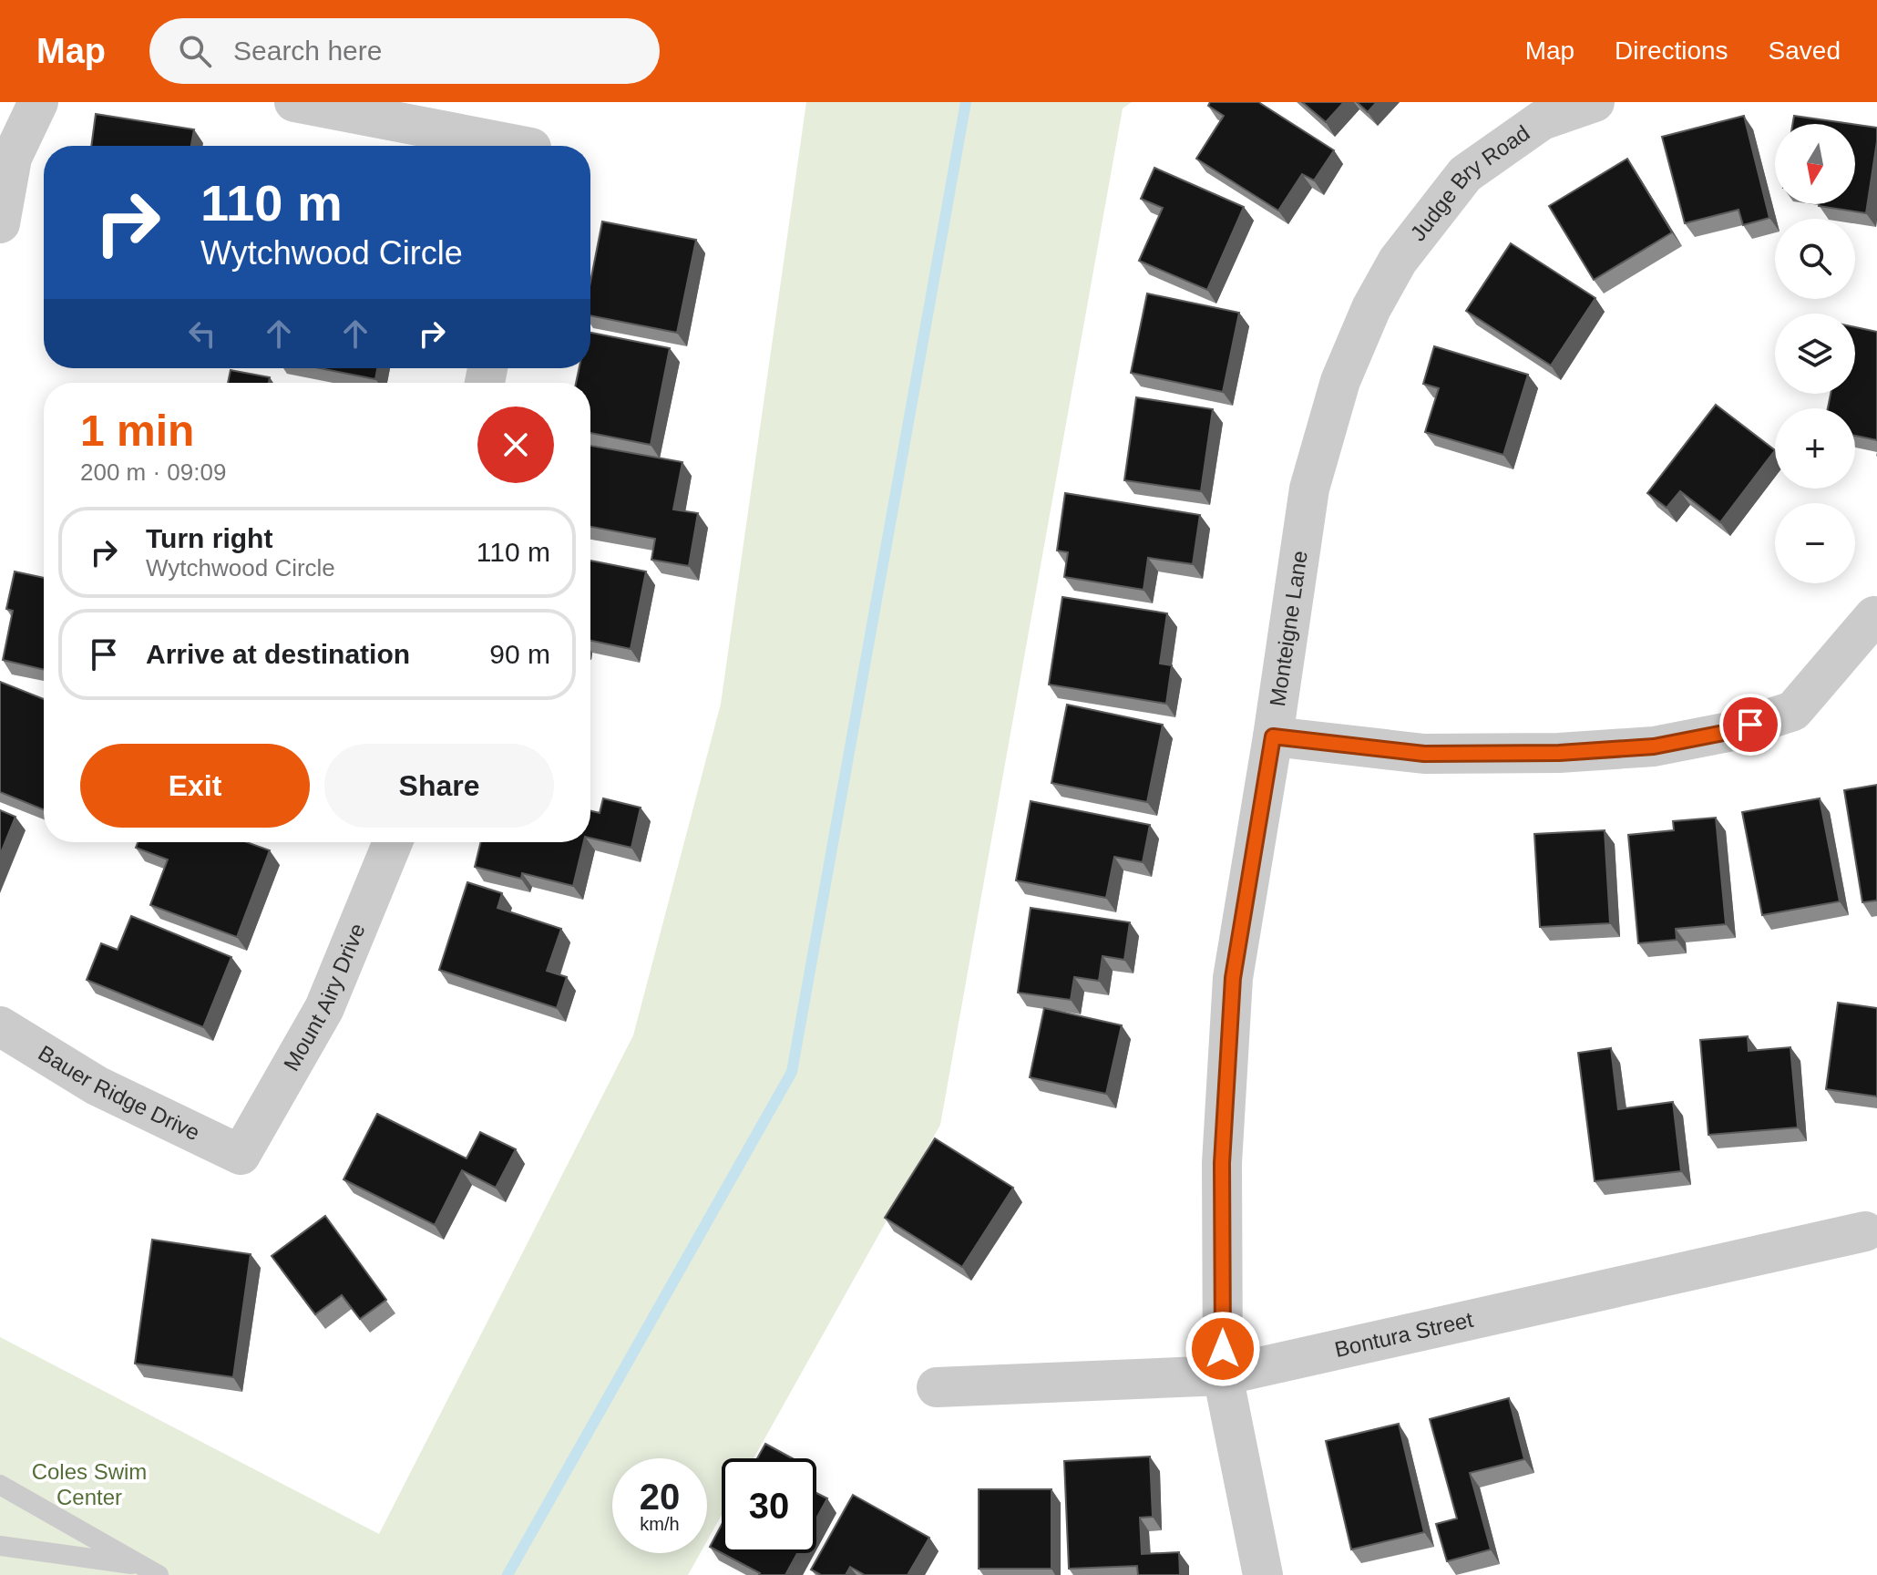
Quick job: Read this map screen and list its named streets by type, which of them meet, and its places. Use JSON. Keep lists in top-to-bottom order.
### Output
{
  "streets": {
    "street": [
      "Judge Bry Road",
      "Monteigne Lane",
      "Mount Airy Drive",
      "Bauer Ridge Drive",
      "Bontura Street"
    ]
  },
  "crossings": [
    ["Judge Bry Road", "Monteigne Lane"],
    ["Monteigne Lane", "Bontura Street"],
    ["Mount Airy Drive", "Bauer Ridge Drive"]
  ],
  "parks": ["Coles Swim Center"],
  "north": "bottom",
  "page": {
    "header": "Map",
    "search": "Search here",
    "nav": ["Map", "Directions", "Saved"],
    "map_buttons": ["+", "−"],
    "turn": ["110 m", "Wytchwood Circle"],
    "heading": ["1 min", "200 m · 09:09"],
    "list": [
      {
        "name": "Turn right",
        "note": "Wytchwood Circle",
        "value": "110 m"
      },
      {
        "name": "Arrive at destination",
        "value": "90 m"
      }
    ],
    "buttons": ["Exit", "Share"],
    "speed": "20 km/h",
    "limit": "30"
  }
}
